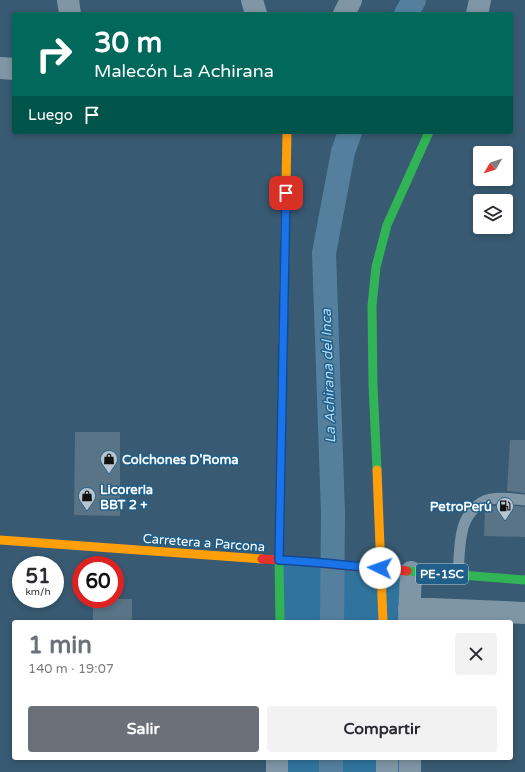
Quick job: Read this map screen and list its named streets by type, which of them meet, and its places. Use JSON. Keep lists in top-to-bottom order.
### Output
{
  "streets": {
    "street": ["Carretera a Parcona", "PE-1SC"]
  },
  "water": ["La Achirana del Inca"],
  "places": {
    "shop": ["Colchones D'Roma", "Licoreria BBT 2 +"],
    "fuel station": ["PetroPerú"]
  },
  "north": "bottom left",
  "page": {
    "turn": ["30 m", "Malecón La Achirana"],
    "then": "Luego",
    "speed": "51 km/h",
    "limit": "60",
    "heading": ["1 min", "140 m · 19:07"],
    "buttons": ["Salir", "Compartir"]
  }
}
